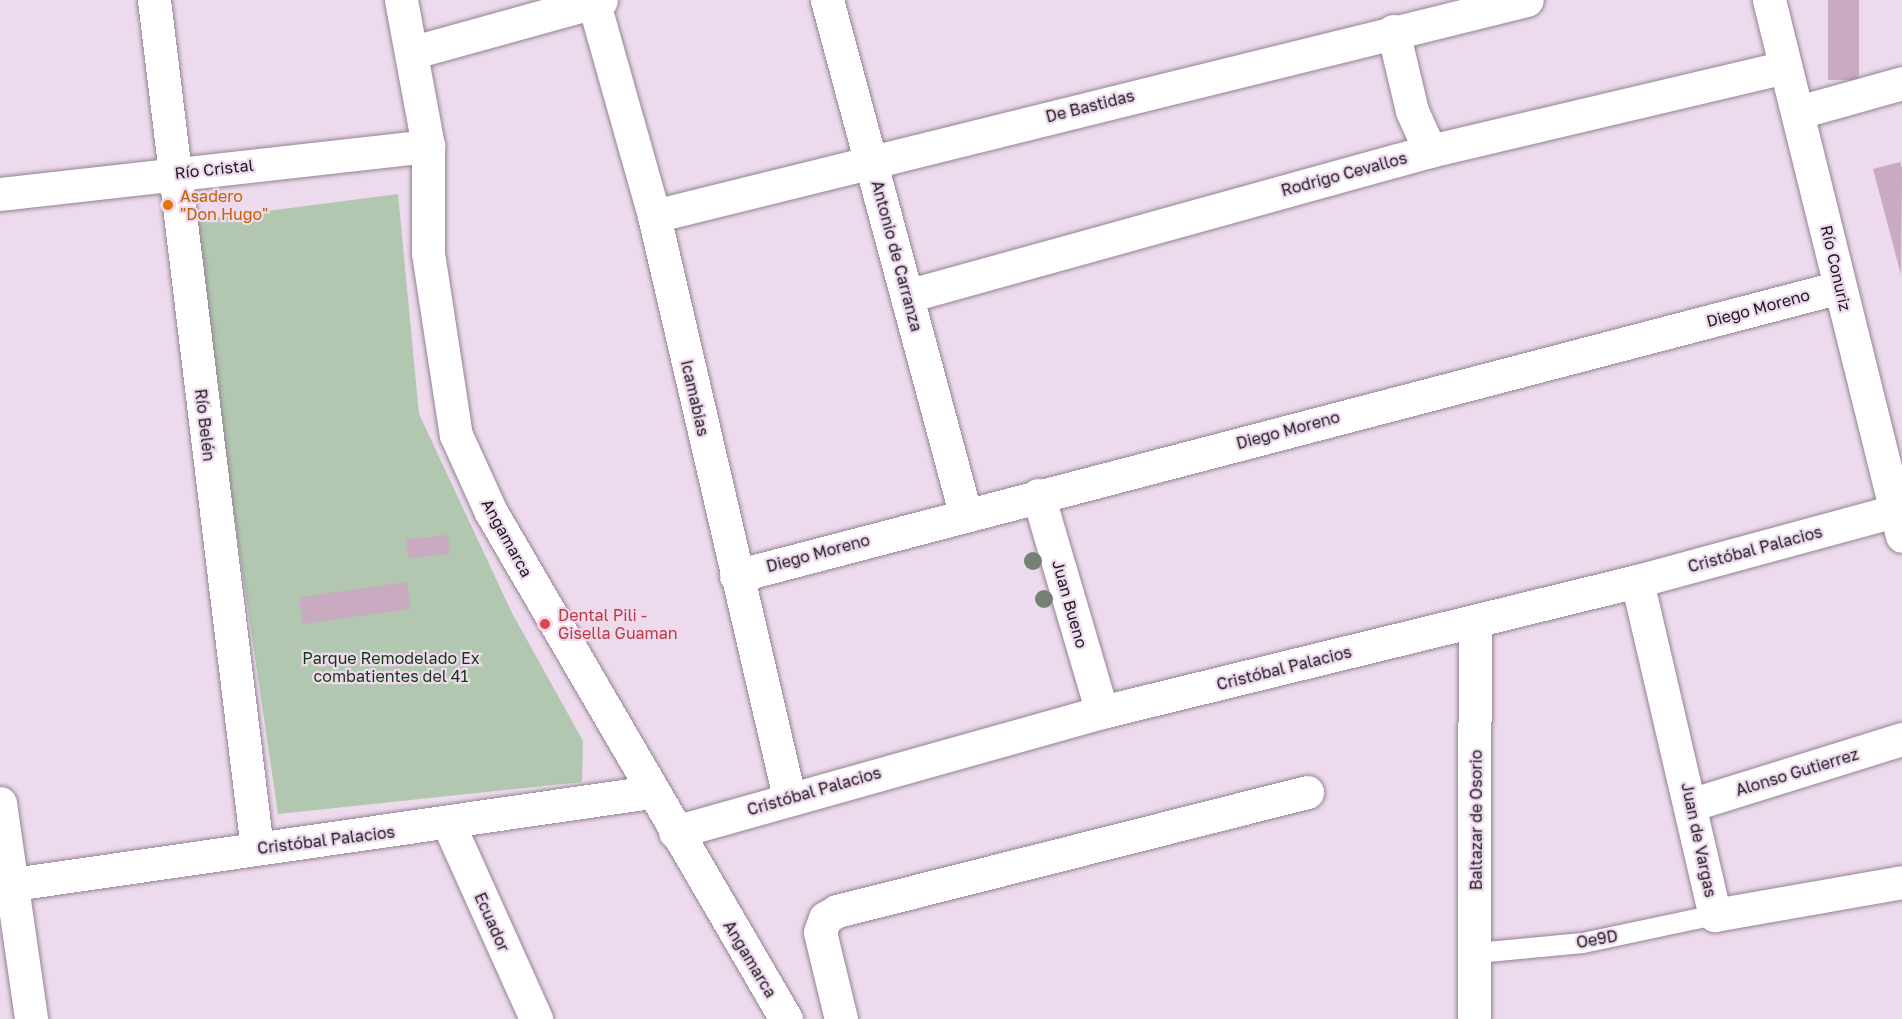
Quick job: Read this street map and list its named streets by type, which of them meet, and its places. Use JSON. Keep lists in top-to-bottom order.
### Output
{
  "streets": {
    "street": [
      "De Bastidas",
      "Río Cristal",
      "Rodrigo Cevallos",
      "Antonio de Carranza",
      "Río Conuriz",
      "Diego Moreno",
      "Icamabias",
      "Río Belén",
      "Angamarca",
      "Cristóbal Palacios",
      "Juan Bueno",
      "Alonso Gutierrez",
      "Baltazar de Osorio",
      "Juan de Vargas",
      "Ecuador"
    ],
    "lane": ["Oe9D"]
  },
  "crossings": [
    ["De Bastidas", "Antonio de Carranza"],
    ["De Bastidas", "Icamabias"],
    ["Río Cristal", "Río Belén"],
    ["Río Cristal", "Angamarca"],
    ["Rodrigo Cevallos", "Antonio de Carranza"],
    ["Rodrigo Cevallos", "Río Conuriz"],
    ["Antonio de Carranza", "Diego Moreno"],
    ["Río Conuriz", "Diego Moreno"],
    ["Río Conuriz", "Cristóbal Palacios"],
    ["Diego Moreno", "Icamabias"],
    ["Diego Moreno", "Juan Bueno"],
    ["Icamabias", "Cristóbal Palacios"],
    ["Río Belén", "Cristóbal Palacios"],
    ["Angamarca", "Cristóbal Palacios"],
    ["Cristóbal Palacios", "Juan Bueno"],
    ["Cristóbal Palacios", "Baltazar de Osorio"],
    ["Cristóbal Palacios", "Juan de Vargas"],
    ["Cristóbal Palacios", "Ecuador"],
    ["Alonso Gutierrez", "Juan de Vargas"],
    ["Baltazar de Osorio", "Oe9D"],
    ["Juan de Vargas", "Oe9D"]
  ],
  "parks": ["Parque Remodelado Ex combatientes del 41"],
  "places": ["Asadero \"Don Hugo\"", "Dental Pili - Gisella Guaman"]
}
